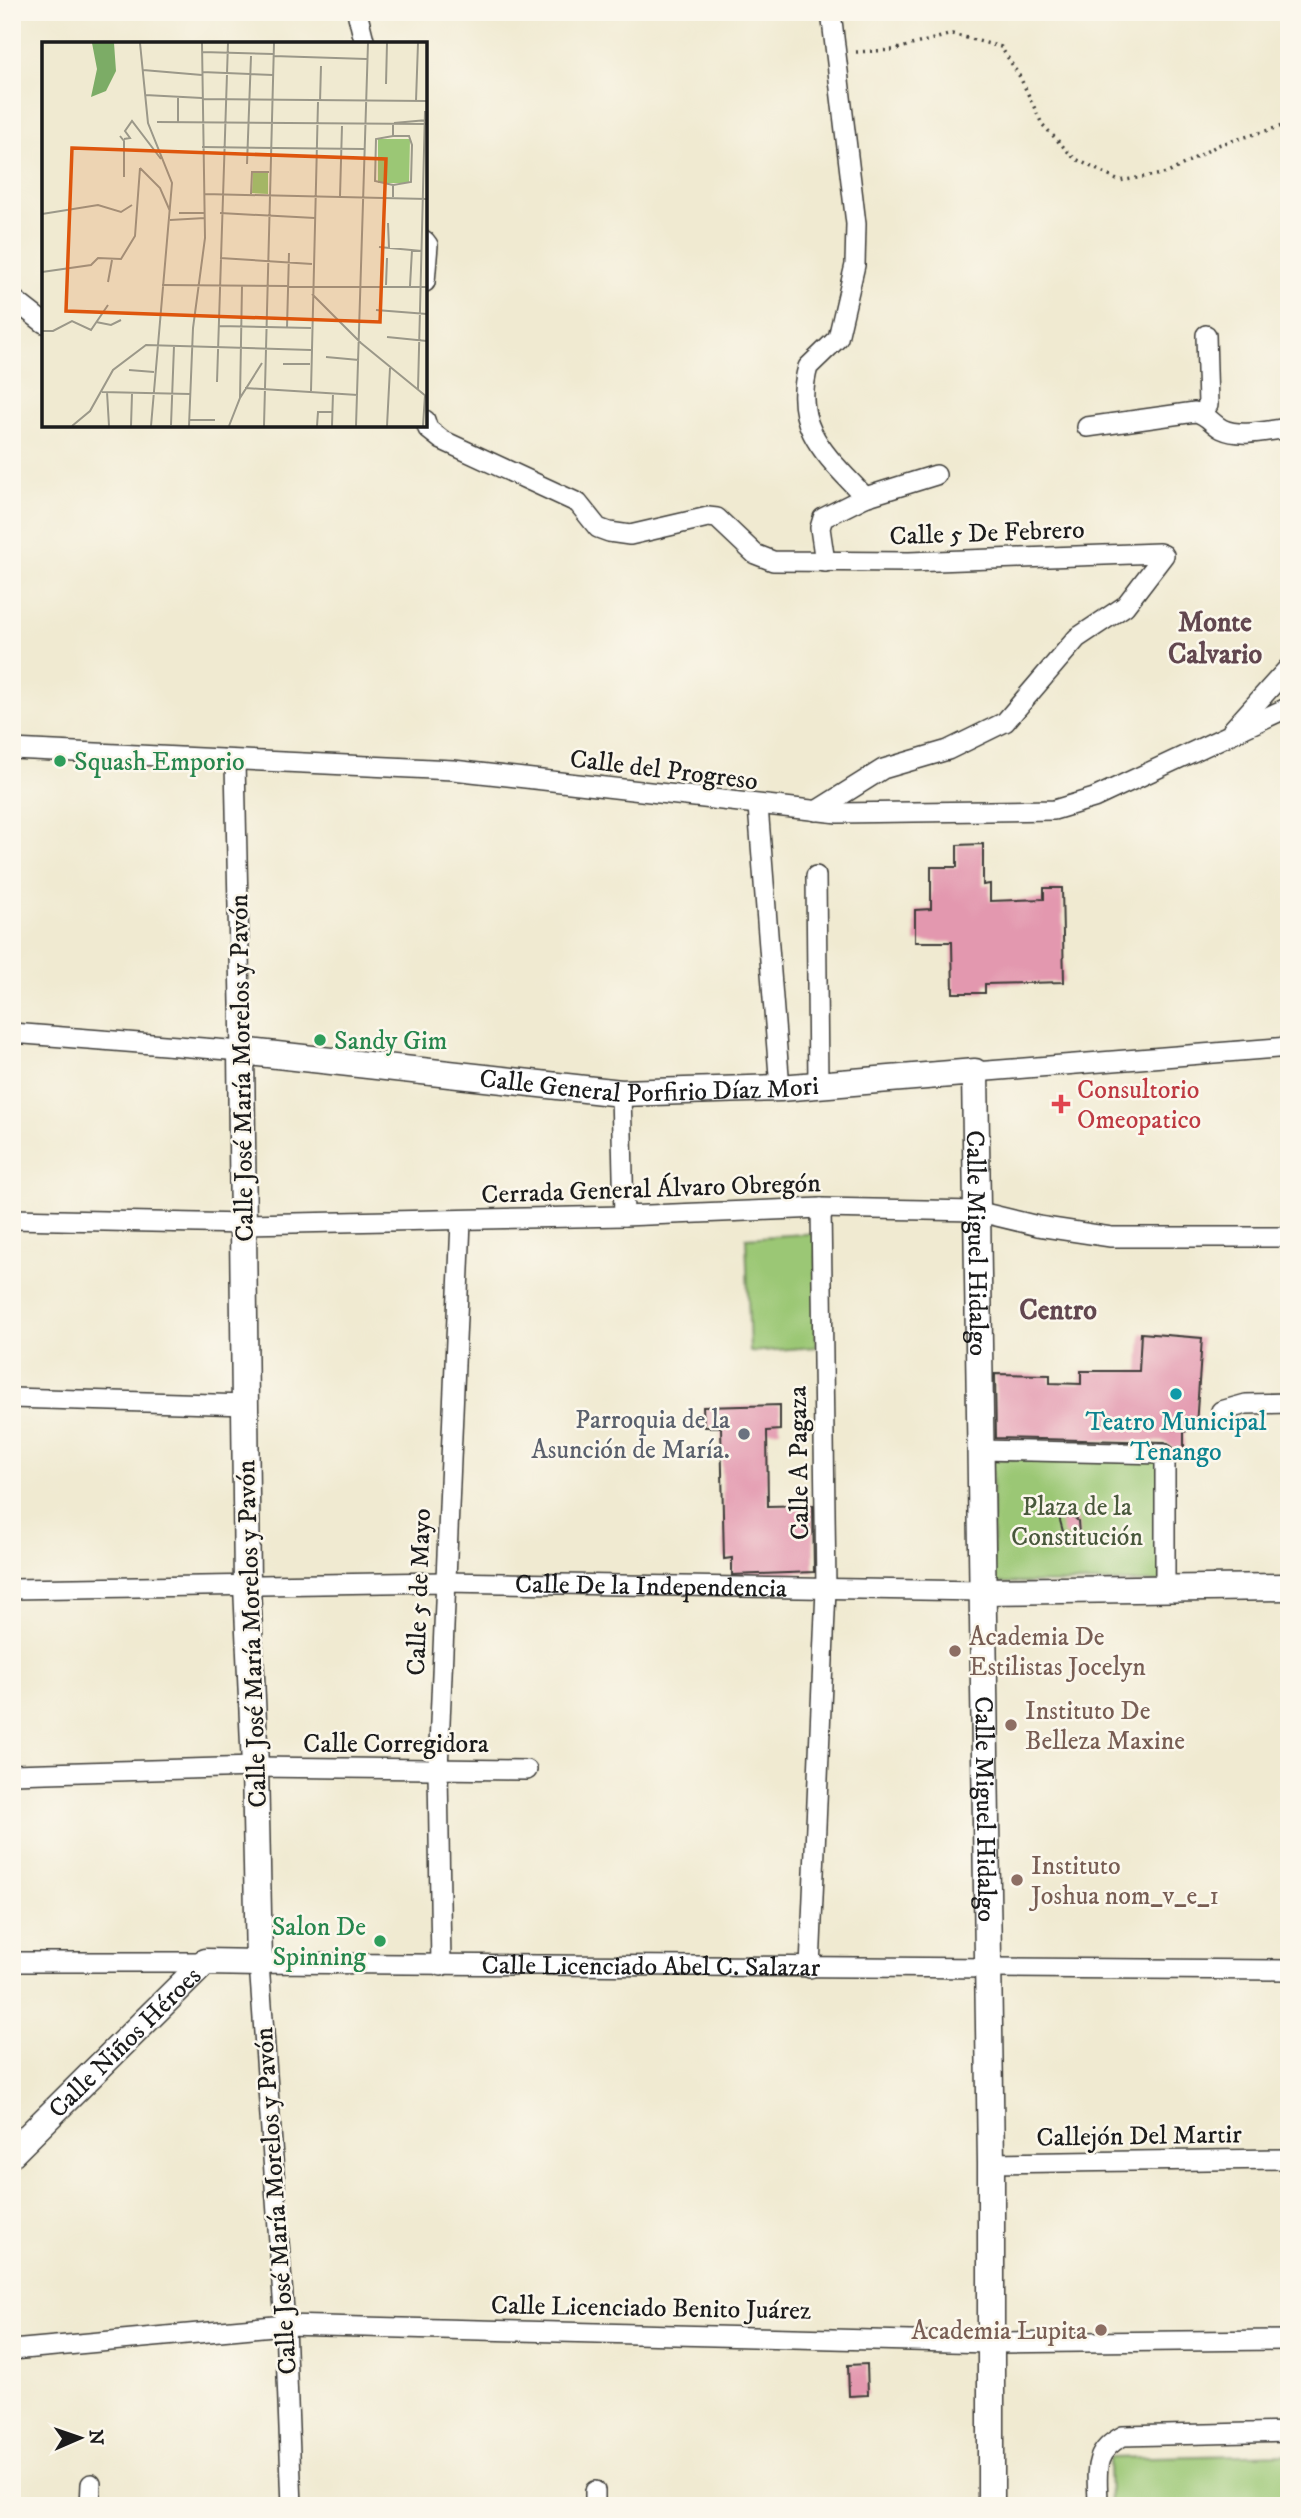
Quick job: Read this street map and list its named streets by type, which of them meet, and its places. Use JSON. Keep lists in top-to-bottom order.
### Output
{
  "streets": {
    "street": [
      "Calle 5 De Febrero",
      "Calle del Progreso",
      "Calle José María Morelos y Pavón",
      "Calle General Porfirio Díaz Mori",
      "Cerrada General Álvaro Obregón",
      "Calle Miguel Hidalgo",
      "Calle A Pagaza",
      "Calle De la Independencia",
      "Calle 5 de Mayo",
      "Calle Corregidora",
      "Calle Licenciado Abel C. Salazar",
      "Calle Niños Héroes",
      "Callejón Del Martir",
      "Calle Licenciado Benito Juárez"
    ]
  },
  "crossings": [
    ["Calle 5 De Febrero", "Calle del Progreso"],
    ["Calle del Progreso", "Calle José María Morelos y Pavón"],
    ["Calle José María Morelos y Pavón", "Calle General Porfirio Díaz Mori"],
    ["Calle José María Morelos y Pavón", "Cerrada General Álvaro Obregón"],
    ["Calle José María Morelos y Pavón", "Calle De la Independencia"],
    ["Calle José María Morelos y Pavón", "Calle Corregidora"],
    ["Calle José María Morelos y Pavón", "Calle Licenciado Abel C. Salazar"],
    ["Calle José María Morelos y Pavón", "Calle Licenciado Benito Juárez"],
    ["Calle General Porfirio Díaz Mori", "Calle Miguel Hidalgo"],
    ["Cerrada General Álvaro Obregón", "Calle Miguel Hidalgo"],
    ["Cerrada General Álvaro Obregón", "Calle A Pagaza"],
    ["Cerrada General Álvaro Obregón", "Calle 5 de Mayo"],
    ["Calle Miguel Hidalgo", "Calle De la Independencia"],
    ["Calle Miguel Hidalgo", "Calle Licenciado Abel C. Salazar"],
    ["Calle Miguel Hidalgo", "Callejón Del Martir"],
    ["Calle Miguel Hidalgo", "Calle Licenciado Benito Juárez"],
    ["Calle A Pagaza", "Calle De la Independencia"],
    ["Calle A Pagaza", "Calle Licenciado Abel C. Salazar"],
    ["Calle De la Independencia", "Calle 5 de Mayo"],
    ["Calle 5 de Mayo", "Calle Corregidora"],
    ["Calle 5 de Mayo", "Calle Licenciado Abel C. Salazar"],
    ["Calle Licenciado Abel C. Salazar", "Calle Niños Héroes"]
  ],
  "districts": ["Monte Calvario", "Centro"],
  "parks": ["Plaza de la Constitución"],
  "places": {
    "other": [
      "Squash Emporio",
      "Sandy Gim",
      "Teatro Municipal Tenango",
      "Parroquia de la Asunción de María.",
      "Academia De Estilistas Jocelyn",
      "Instituto De Belleza Maxine",
      "Instituto Joshua nom_v_e_1",
      "Salon De Spinning",
      "Academia Lupita"
    ],
    "health": ["Consultorio Omeopatico"]
  },
  "north": "right"
}
